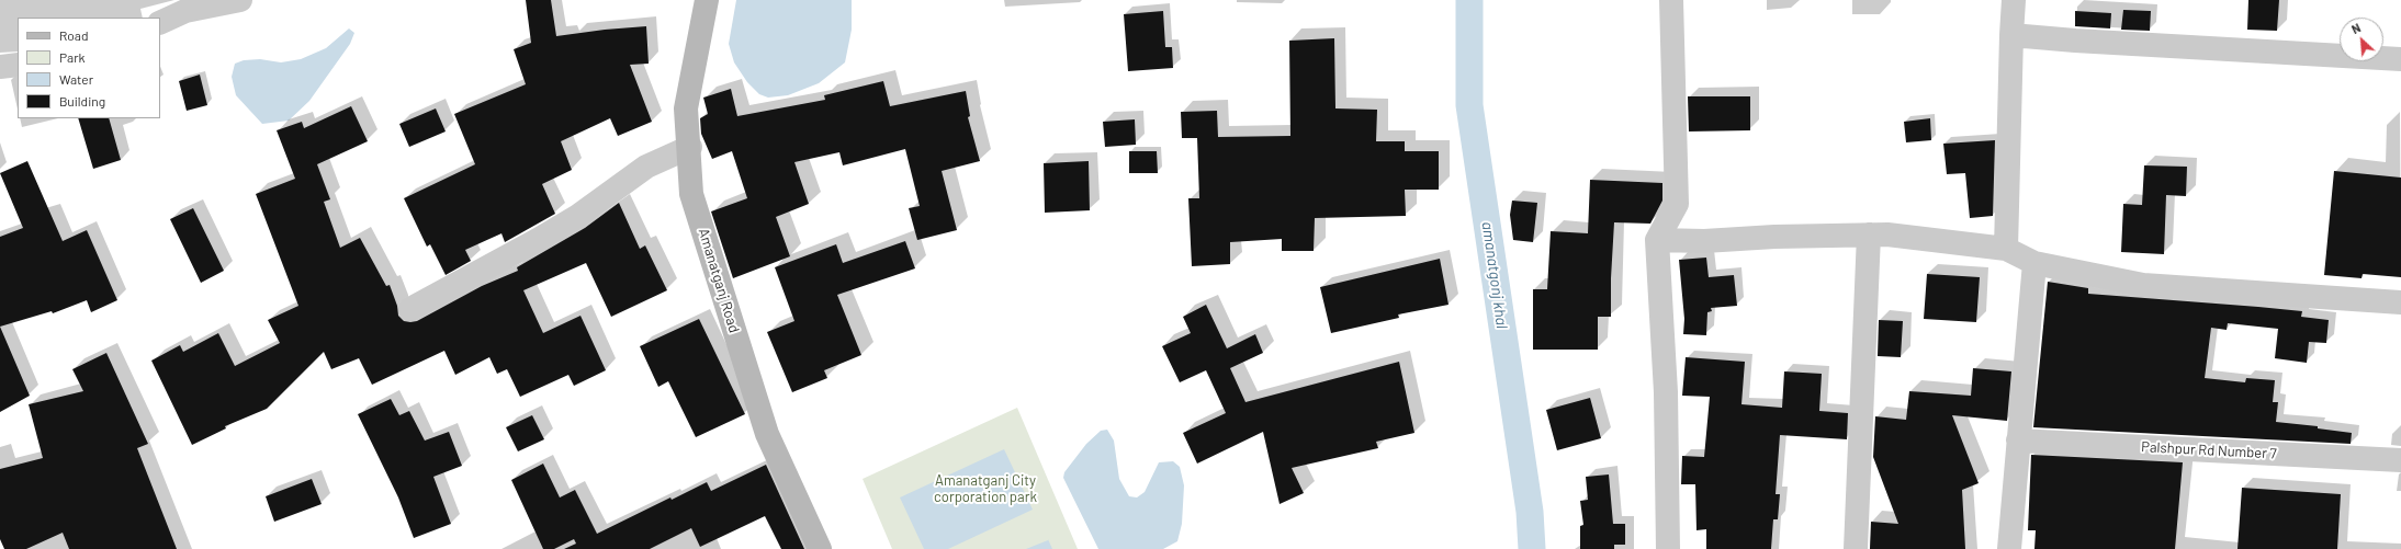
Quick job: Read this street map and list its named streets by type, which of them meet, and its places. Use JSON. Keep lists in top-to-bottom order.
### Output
{
  "streets": {
    "main road": ["Amanatganj Road"],
    "street": ["Palshpur Rd Number 7"]
  },
  "water": ["amanatgonj khal"],
  "parks": ["Amanatganj City corporation park"],
  "legend": [
    "Road",
    "Park",
    "Water",
    "Building"
  ],
  "north": "top left"
}
